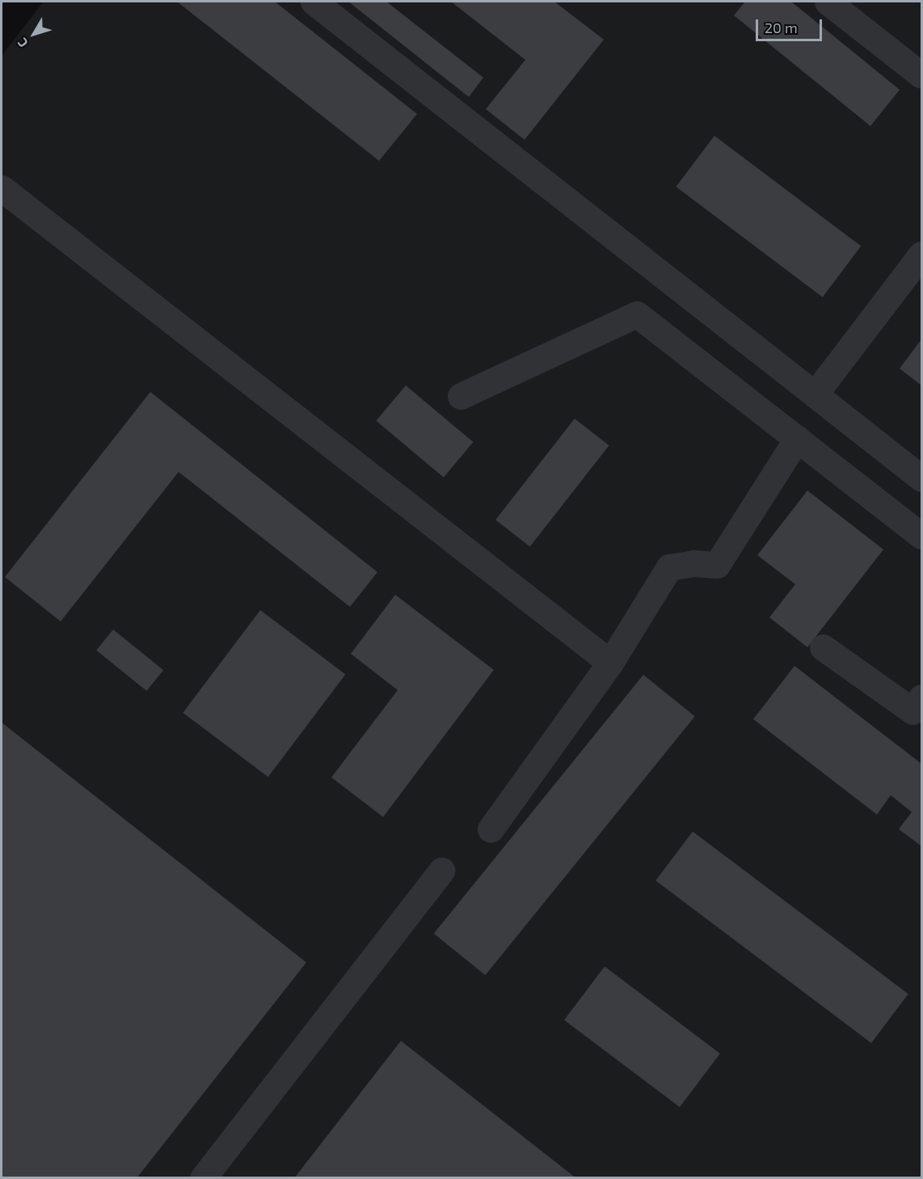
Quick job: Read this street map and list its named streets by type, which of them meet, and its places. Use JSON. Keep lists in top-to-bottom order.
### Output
{
  "scale_bar": "20 m",
  "north": "bottom left"
}
